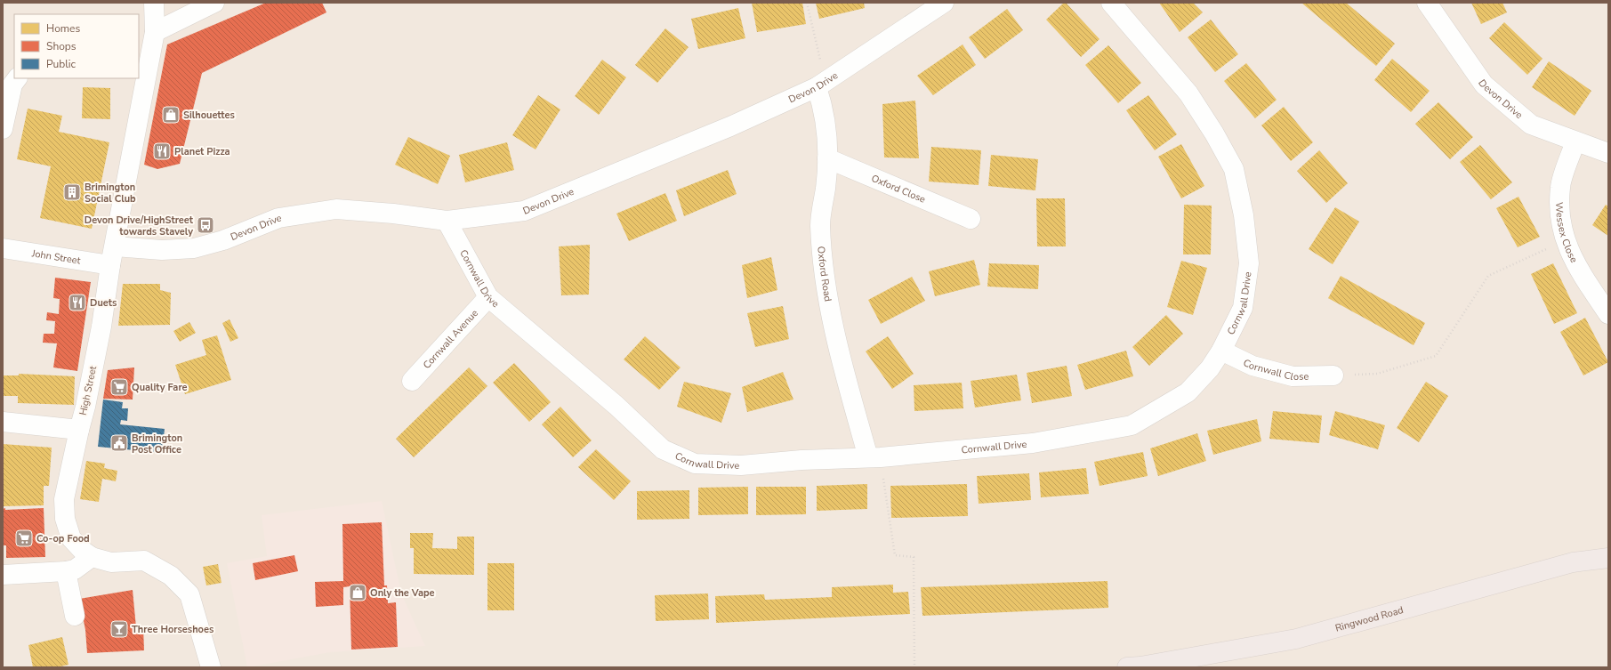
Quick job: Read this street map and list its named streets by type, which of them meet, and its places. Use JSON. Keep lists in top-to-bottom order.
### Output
{
  "streets": {
    "highway": ["Ringwood Road"],
    "street": [
      "Devon Drive",
      "Oxford Close",
      "Wessex Close",
      "John Street",
      "Oxford Road",
      "Cornwall Drive",
      "Cornwall Avenue",
      "Cornwall Close",
      "High Street"
    ]
  },
  "crossings": [
    ["Devon Drive", "Wessex Close"],
    ["Devon Drive", "Oxford Road"],
    ["Devon Drive", "Cornwall Drive"],
    ["Devon Drive", "High Street"],
    ["Oxford Close", "Oxford Road"],
    ["John Street", "High Street"],
    ["Oxford Road", "Cornwall Drive"],
    ["Cornwall Drive", "Cornwall Avenue"],
    ["Cornwall Drive", "Cornwall Close"]
  ],
  "places": {
    "shop": ["Silhouettes", "Only the Vape"],
    "restaurant": ["Planet Pizza", "Duets"],
    "building": ["Brimington Social Club"],
    "bus stop": ["Devon Drive/HighStreet towards Stavely"],
    "supermarket": ["Quality Fare", "Co-op Food"],
    "public building": ["Brimington Post Office"],
    "bar": ["Three Horseshoes"]
  },
  "legend": ["Homes", "Shops", "Public"]
}
